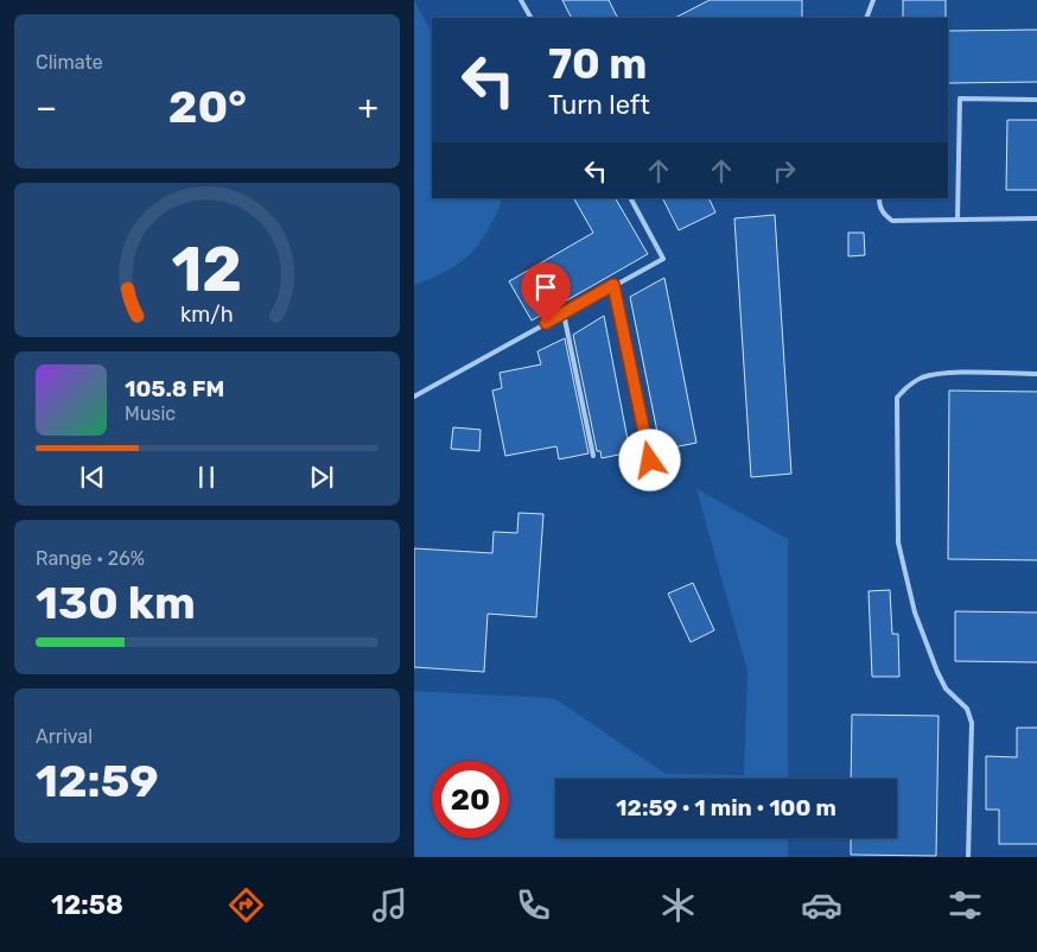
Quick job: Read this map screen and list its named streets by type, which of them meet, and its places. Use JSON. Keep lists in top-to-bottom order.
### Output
{
  "page": {
    "tile": [
      "Climate",
      ["Range · 26%", "130 km"],
      ["Arrival", "12:59"]
    ],
    "turn": ["70 m", "Turn left"],
    "heat": ["−", "20°", "+"],
    "song": ["105.8 FM", "Music"],
    "limit": "20",
    "trip": "12:59 · 1 min · 100 m",
    "tabs": "12:58",
    "gauge": ["12", "km/h"]
  }
}
